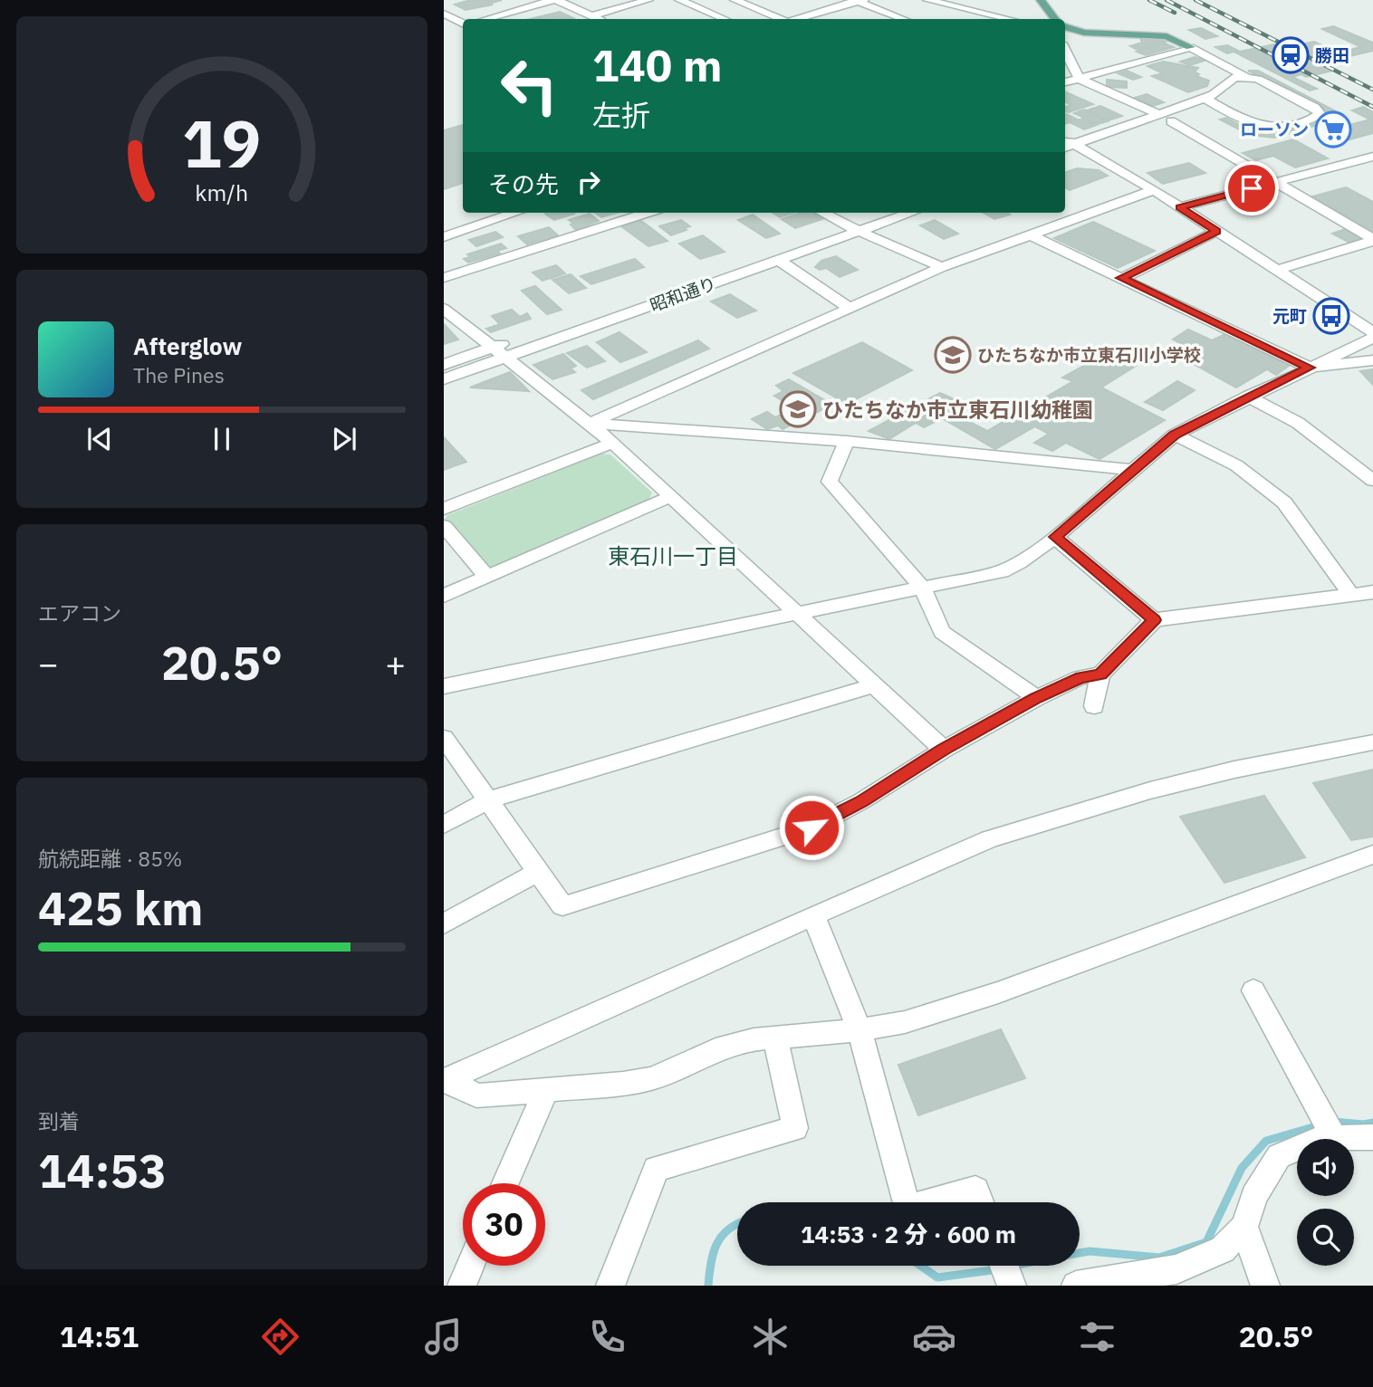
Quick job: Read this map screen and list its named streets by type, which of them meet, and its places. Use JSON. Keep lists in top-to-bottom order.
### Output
{
  "streets": {
    "street": ["昭和通り"]
  },
  "districts": ["東石川一丁目"],
  "places": {
    "station": ["勝田"],
    "supermarket": ["ローソン"],
    "bus stop": ["元町"],
    "school or university": ["ひたちなか市立東石川小学校", "ひたちなか市立東石川幼稚園"]
  },
  "page": {
    "turn": ["140 m", "左折"],
    "then": "その先",
    "song": ["Afterglow", "The Pines"],
    "tile": [
      "エアコン",
      ["航続距離 · 85%", "425 km"],
      ["到着", "14:53"]
    ],
    "heat": ["−", "20.5°", "+"],
    "limit": "30",
    "trip": "14:53 · 2 分 · 600 m",
    "tabs": ["14:51", "20.5°"],
    "gauge": ["19", "km/h"]
  }
}
